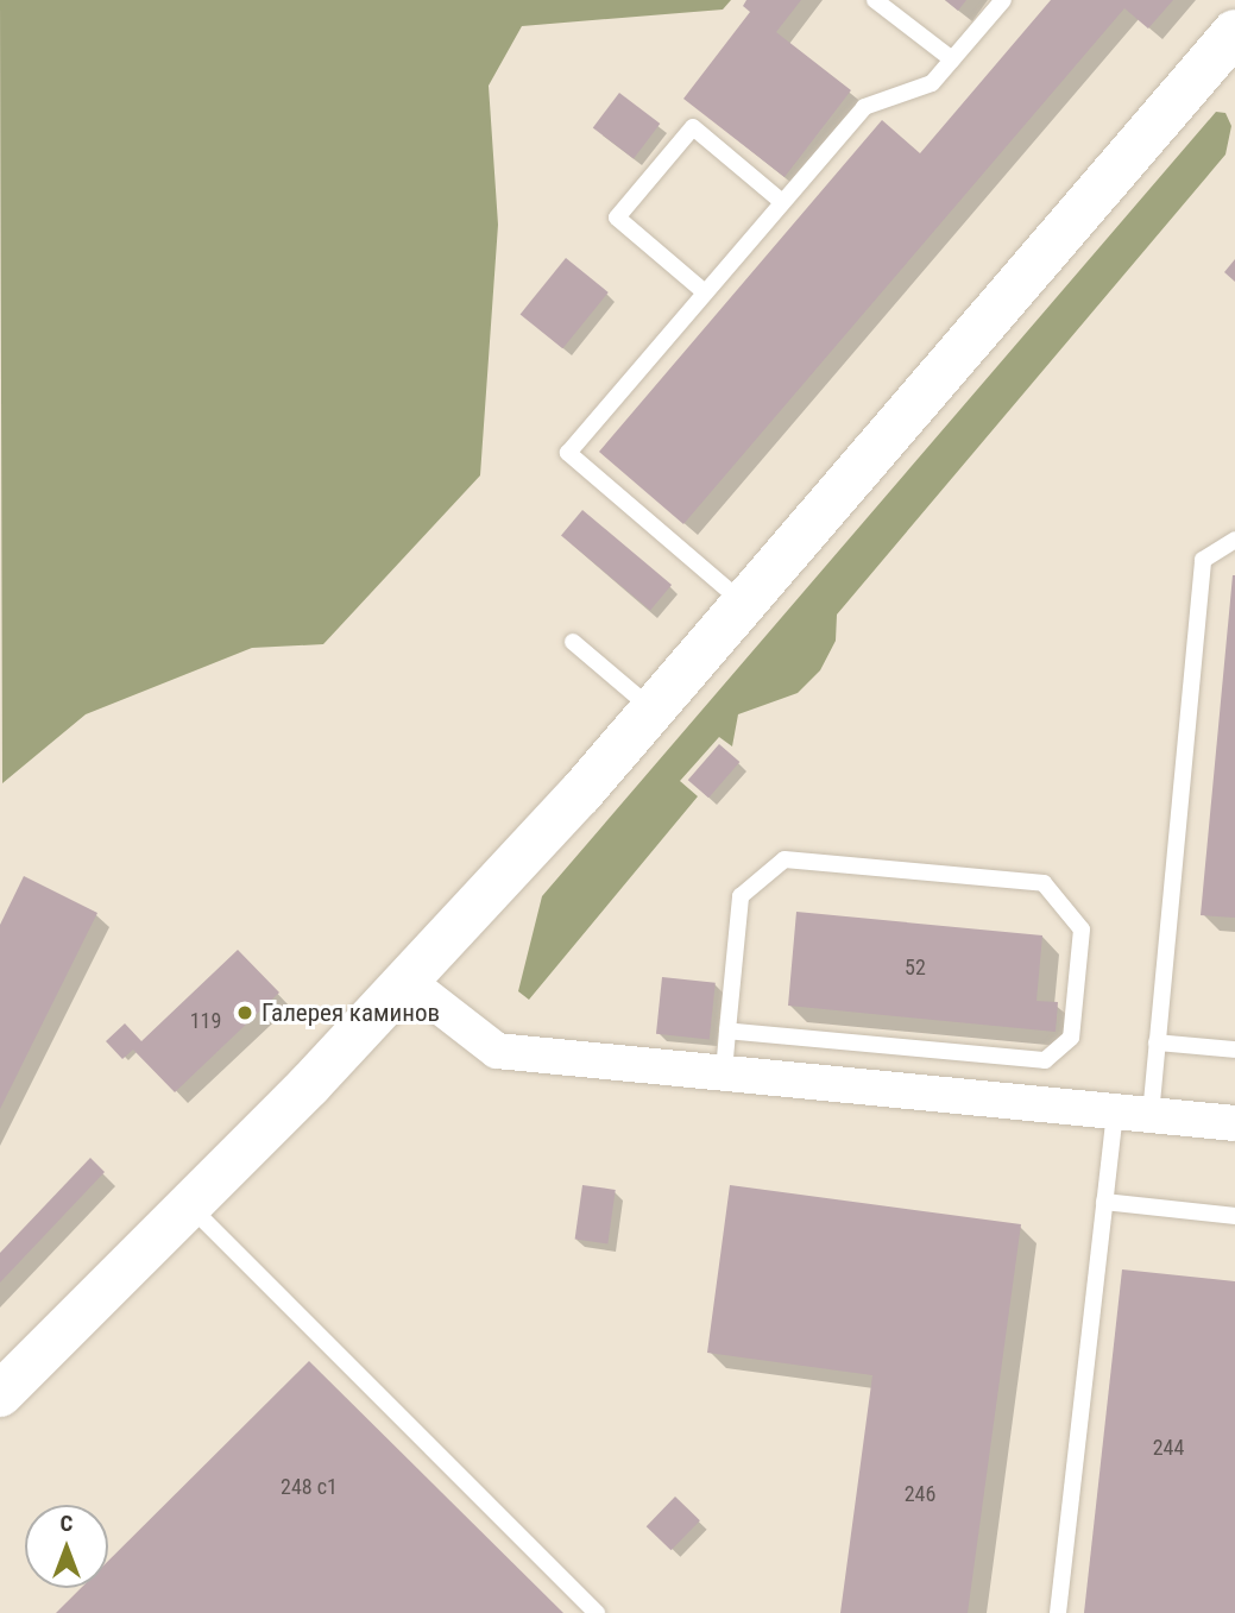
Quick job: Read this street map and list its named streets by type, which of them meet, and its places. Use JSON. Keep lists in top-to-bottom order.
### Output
{
  "places": ["Галерея каминов"],
  "house_numbers": [
    "52",
    "119",
    "244",
    "248 с1",
    "246"
  ],
  "north": "top"
}
